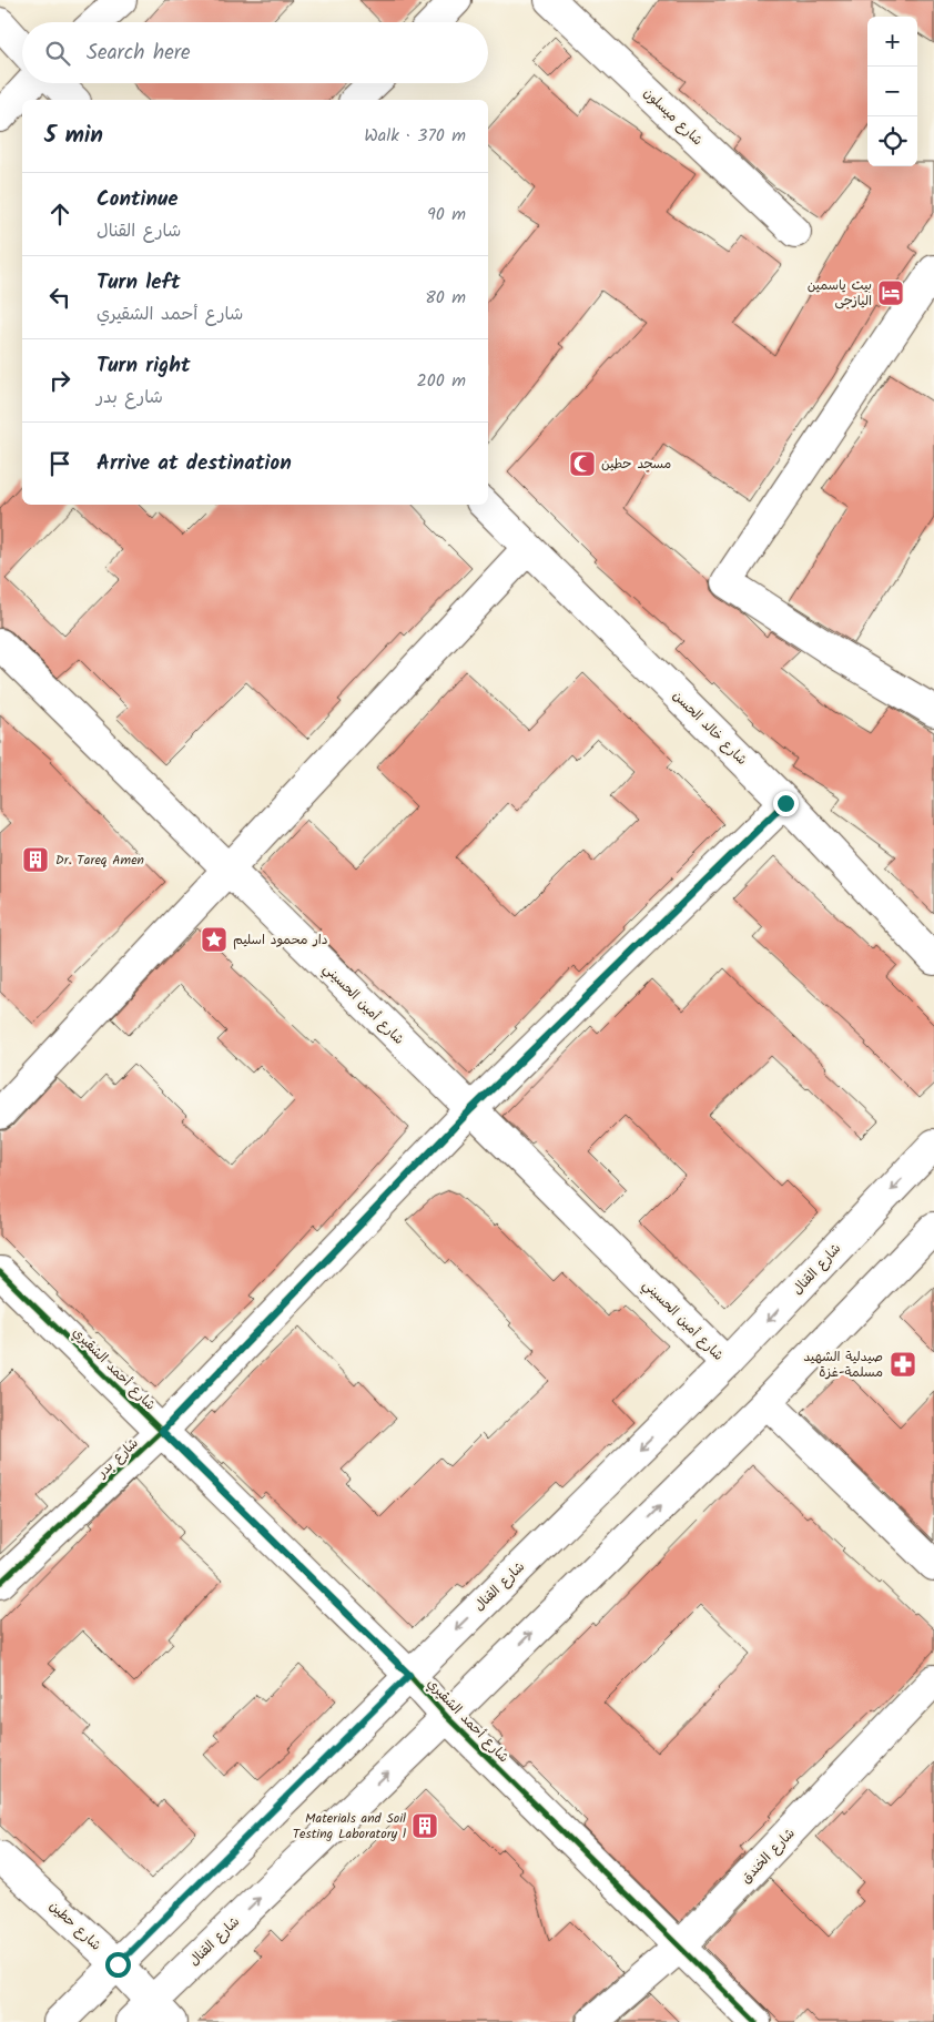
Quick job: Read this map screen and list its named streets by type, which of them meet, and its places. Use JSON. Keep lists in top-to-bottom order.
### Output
{
  "streets": {
    "street": [
      "شارع ميسلون",
      "شارع خالد الحسن",
      "شارع أمين الحسيني",
      "شارع القنال",
      "شارع أحمد الشقيري",
      "شارع بدر",
      "شارع الخندق",
      "شارع حطين"
    ]
  },
  "crossings": [
    ["شارع خالد الحسن", "شارع بدر"],
    ["شارع أمين الحسيني", "شارع القنال"],
    ["شارع أمين الحسيني", "شارع بدر"],
    ["شارع القنال", "شارع أحمد الشقيري"],
    ["شارع القنال", "شارع حطين"],
    ["شارع أحمد الشقيري", "شارع بدر"],
    ["شارع أحمد الشقيري", "شارع الخندق"]
  ],
  "places": {
    "hotel": ["بيت ياسمين اليازجى"],
    "mosque": ["مسجد حطين"],
    "building": ["Dr. Tareq Amen", "Materials and Soil Testing Laboratory l"],
    "place": ["دار محمود اسليم"],
    "pharmacy": ["صيدلية الشهيد مسلمة-غزة"]
  },
  "page": {
    "map_buttons": ["+", "−"],
    "search": "Search here",
    "heading": ["5 min", "Walk · 370 m"],
    "list": [
      ["Continue", "شارع القنال", "90 m"],
      ["Turn left", "شارع أحمد الشقيري", "80 m"],
      ["Turn right", "شارع بدر", "200 m"],
      "Arrive at destination"
    ]
  }
}
